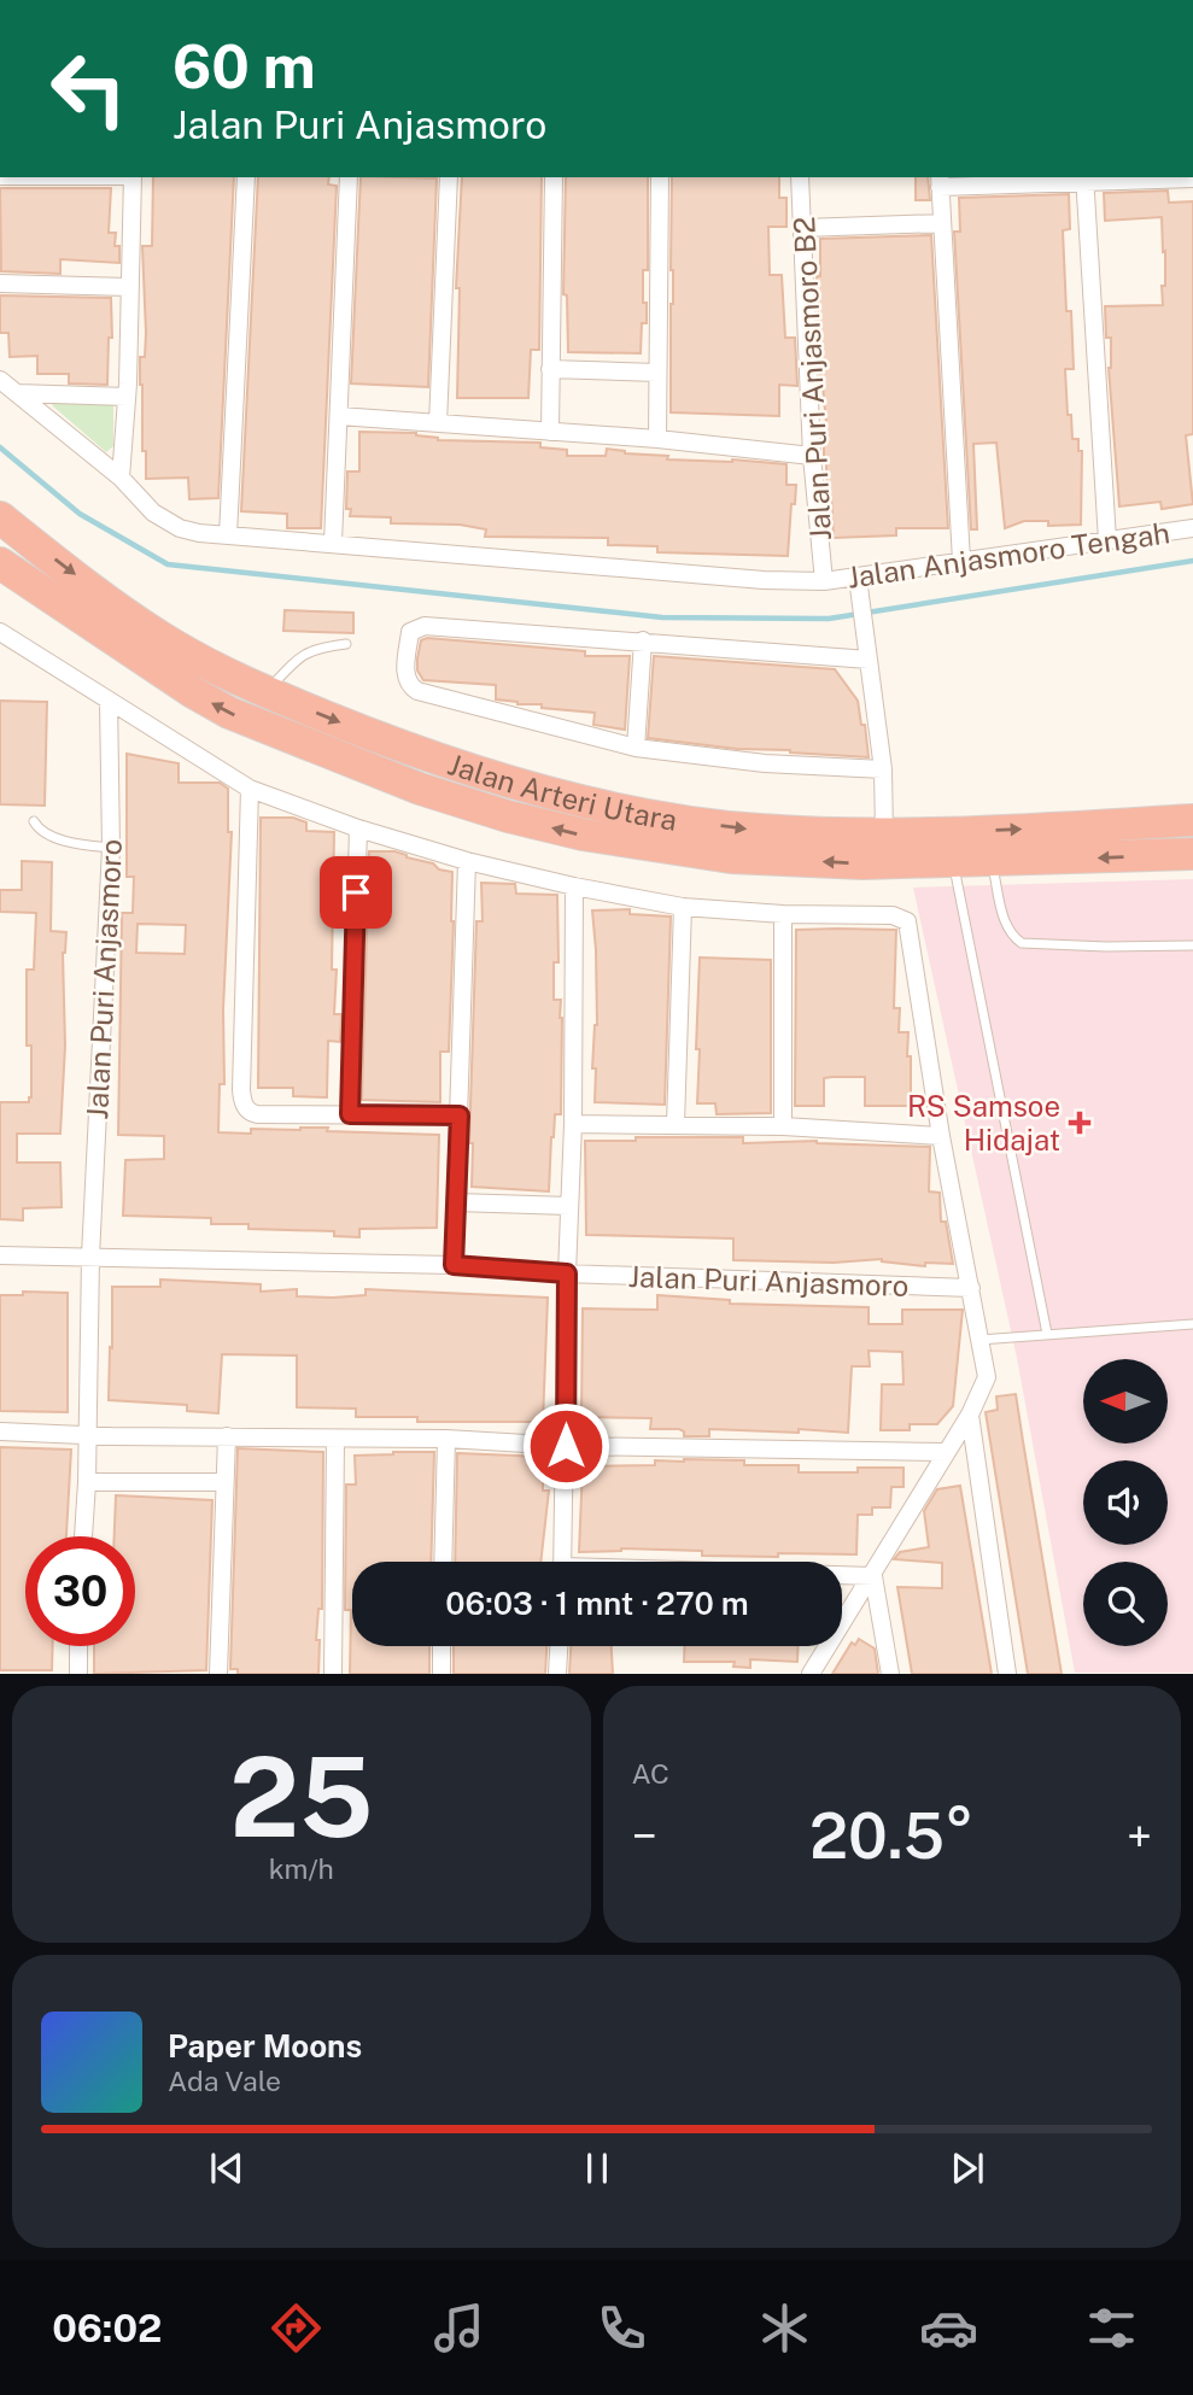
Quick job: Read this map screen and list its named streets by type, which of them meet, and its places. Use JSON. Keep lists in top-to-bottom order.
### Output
{
  "streets": {
    "highway": ["Jalan Arteri Utara"],
    "street": ["Jalan Puri Anjasmoro B2", "Jalan Anjasmoro Tengah", "Jalan Puri Anjasmoro"]
  },
  "crossings": [
    ["Jalan Puri Anjasmoro B2", "Jalan Anjasmoro Tengah"]
  ],
  "places": {
    "health": ["RS Samsoe Hidajat"]
  },
  "north": "left",
  "page": {
    "turn": ["60 m", "Jalan Puri Anjasmoro"],
    "limit": "30",
    "trip": "06:03 · 1 mnt · 270 m",
    "tile": [
      ["25", "km/h"],
      "AC"
    ],
    "heat": ["−", "20.5°", "+"],
    "song": ["Paper Moons", "Ada Vale"],
    "tabs": "06:02"
  }
}
